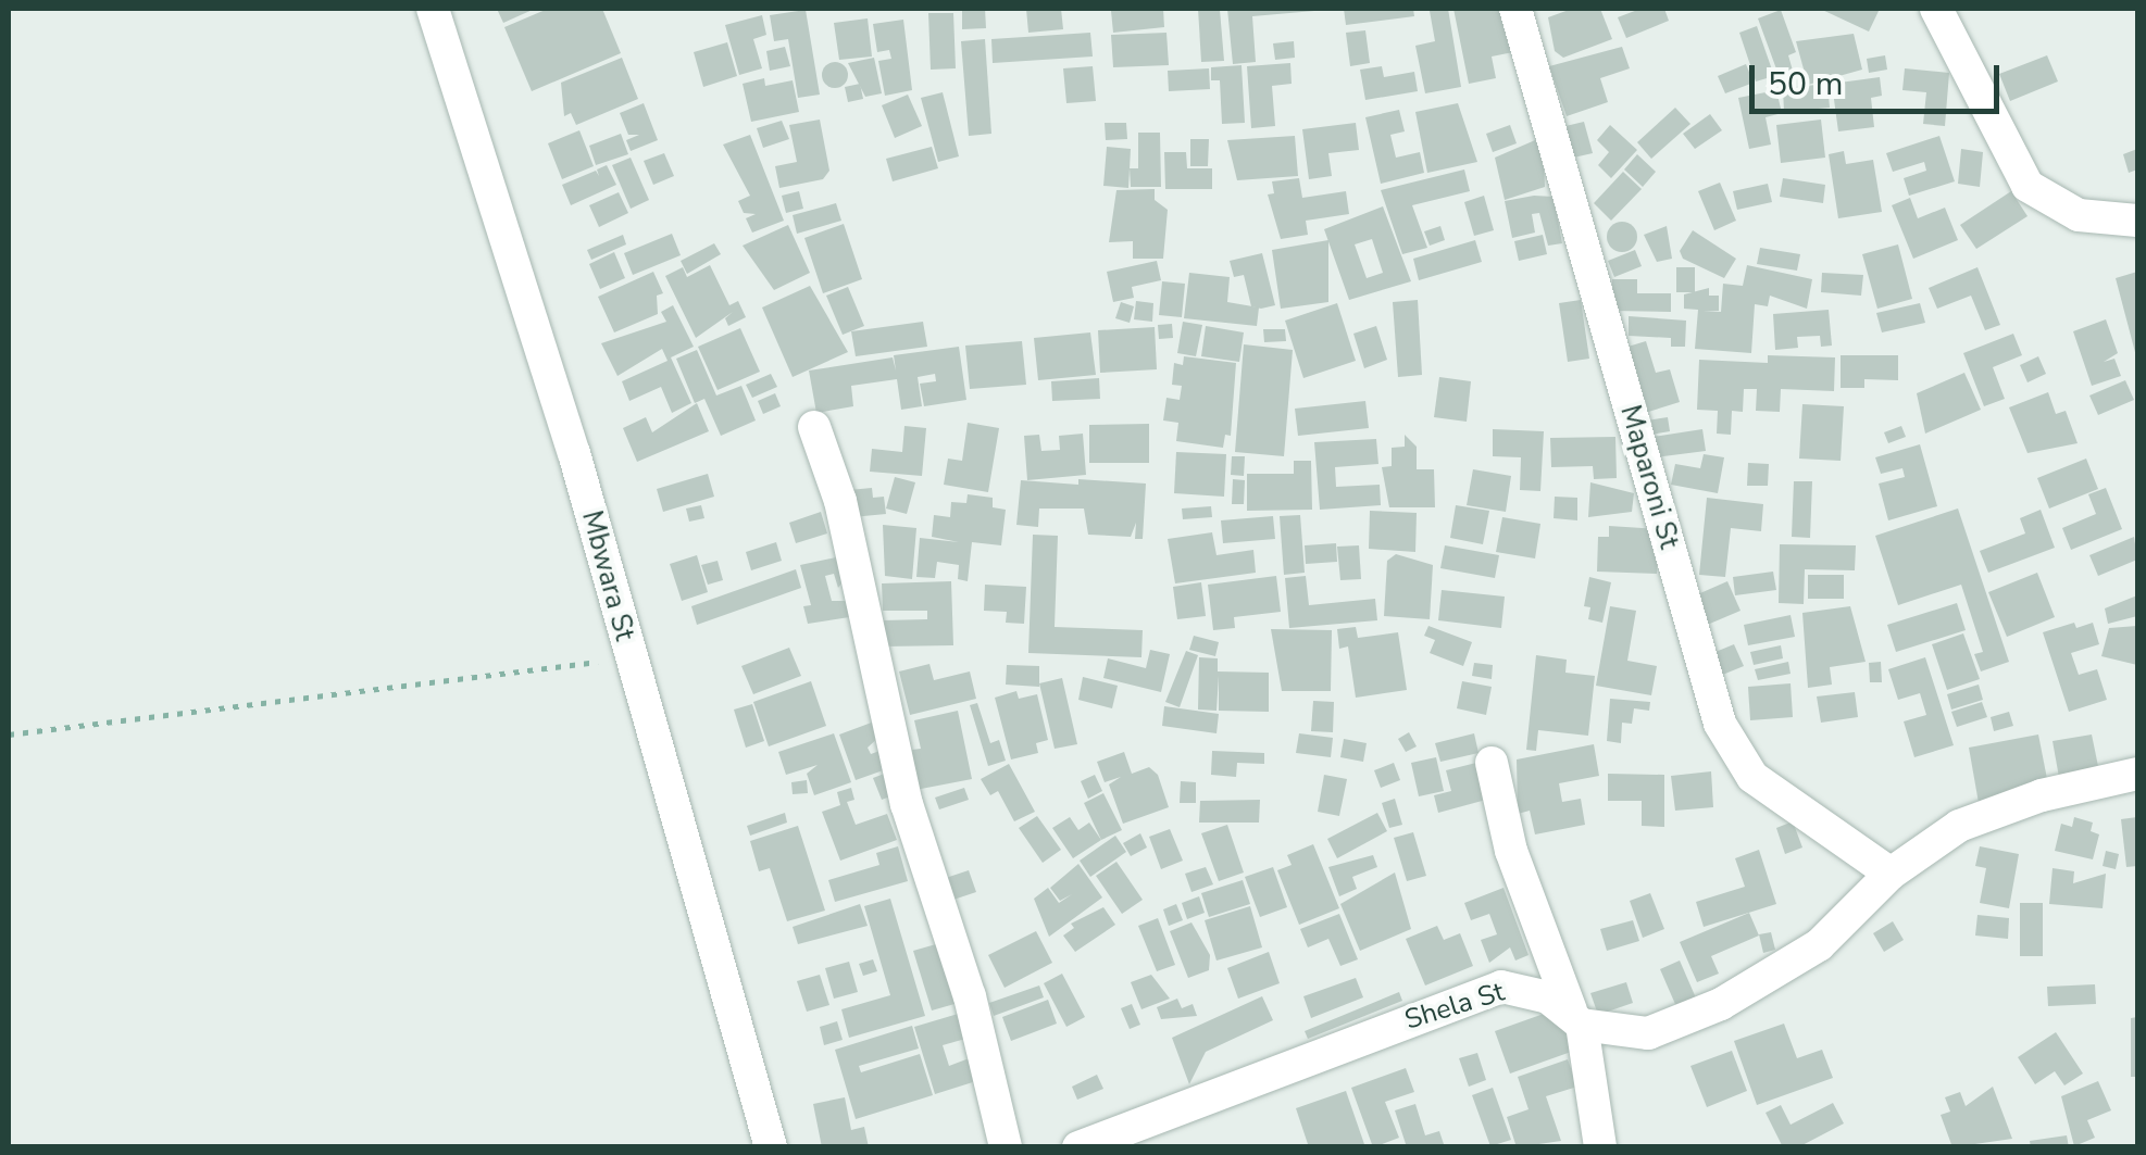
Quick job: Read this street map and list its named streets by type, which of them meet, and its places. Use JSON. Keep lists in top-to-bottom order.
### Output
{
  "streets": {
    "street": ["Maparoni St", "Mbwara St", "Shela St"]
  },
  "crossings": [
    ["Maparoni St", "Shela St"]
  ],
  "scale_bar": "50 m"
}
